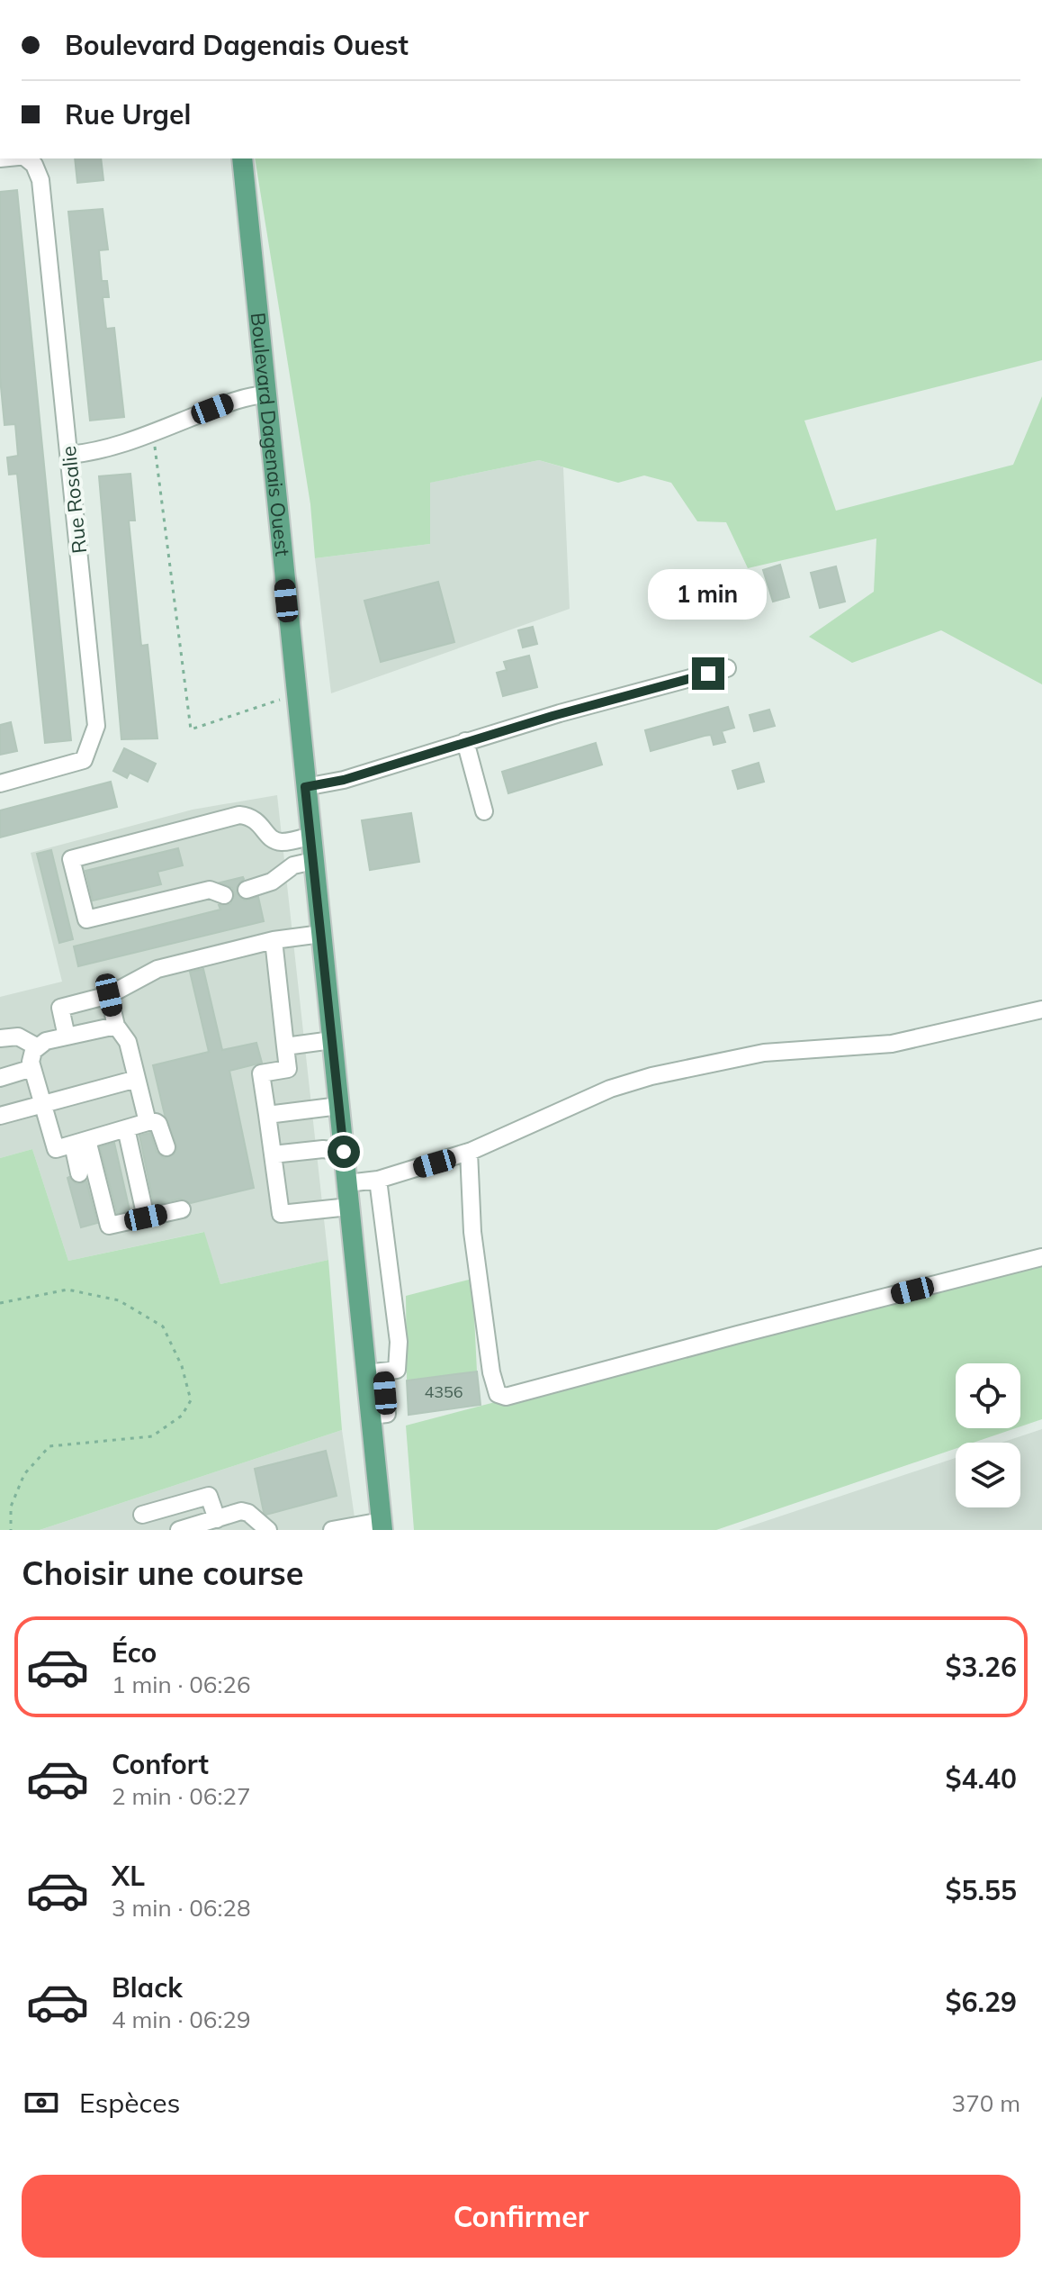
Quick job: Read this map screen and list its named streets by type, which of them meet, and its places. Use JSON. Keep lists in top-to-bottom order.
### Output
{
  "streets": {
    "main road": ["Boulevard Dagenais Ouest"],
    "street": ["Rue Rosalie"]
  },
  "house_numbers": ["4356"],
  "page": {
    "banner": ["Boulevard Dagenais Ouest", "Rue Urgel"],
    "bubble": "1 min",
    "heading": "Choisir une course",
    "list": [
      {
        "name": "Éco",
        "note": "1 min · 06:26",
        "value": "$3.26"
      },
      {
        "name": "Confort",
        "note": "2 min · 06:27",
        "value": "$4.40"
      },
      {
        "name": "XL",
        "note": "3 min · 06:28",
        "value": "$5.55"
      },
      {
        "name": "Black",
        "note": "4 min · 06:29",
        "value": "$6.29"
      }
    ],
    "pay": ["Espèces", "370 m"],
    "buttons": "Confirmer"
  }
}
